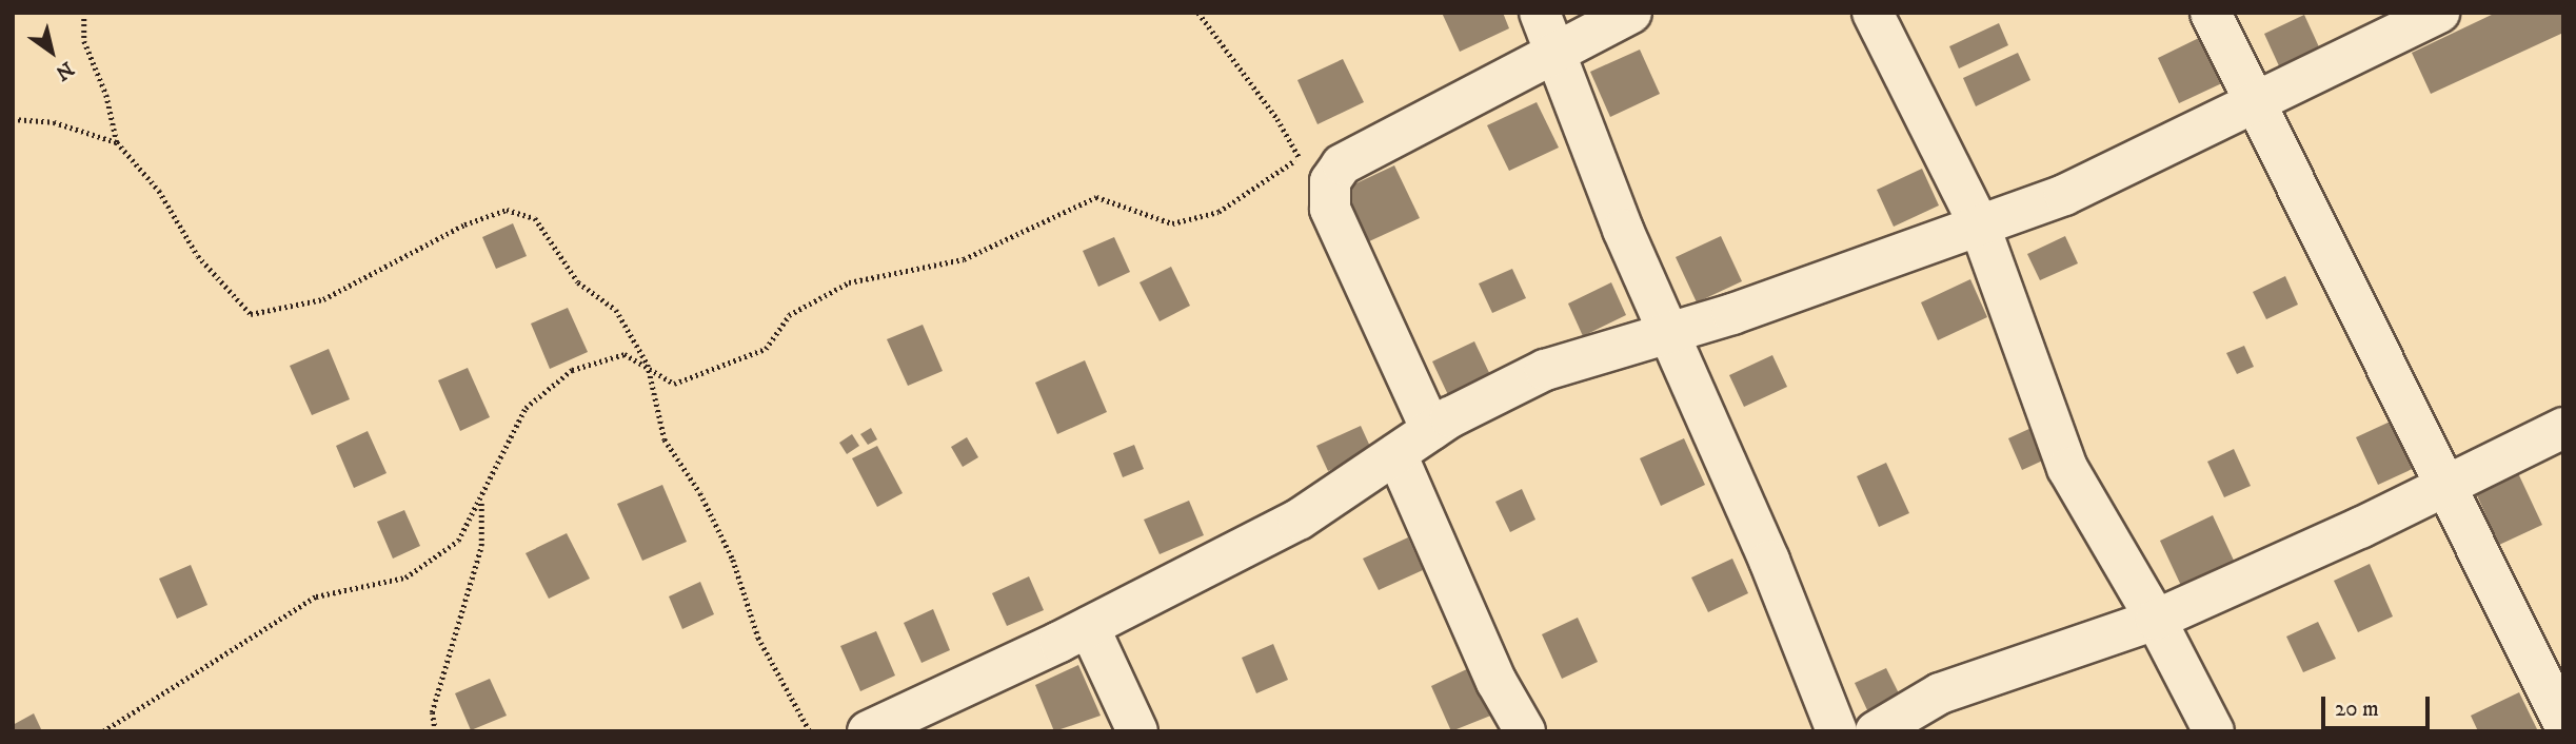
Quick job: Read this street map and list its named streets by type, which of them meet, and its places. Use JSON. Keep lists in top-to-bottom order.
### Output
{
  "scale_bar": "20 m",
  "north": "bottom right"
}
